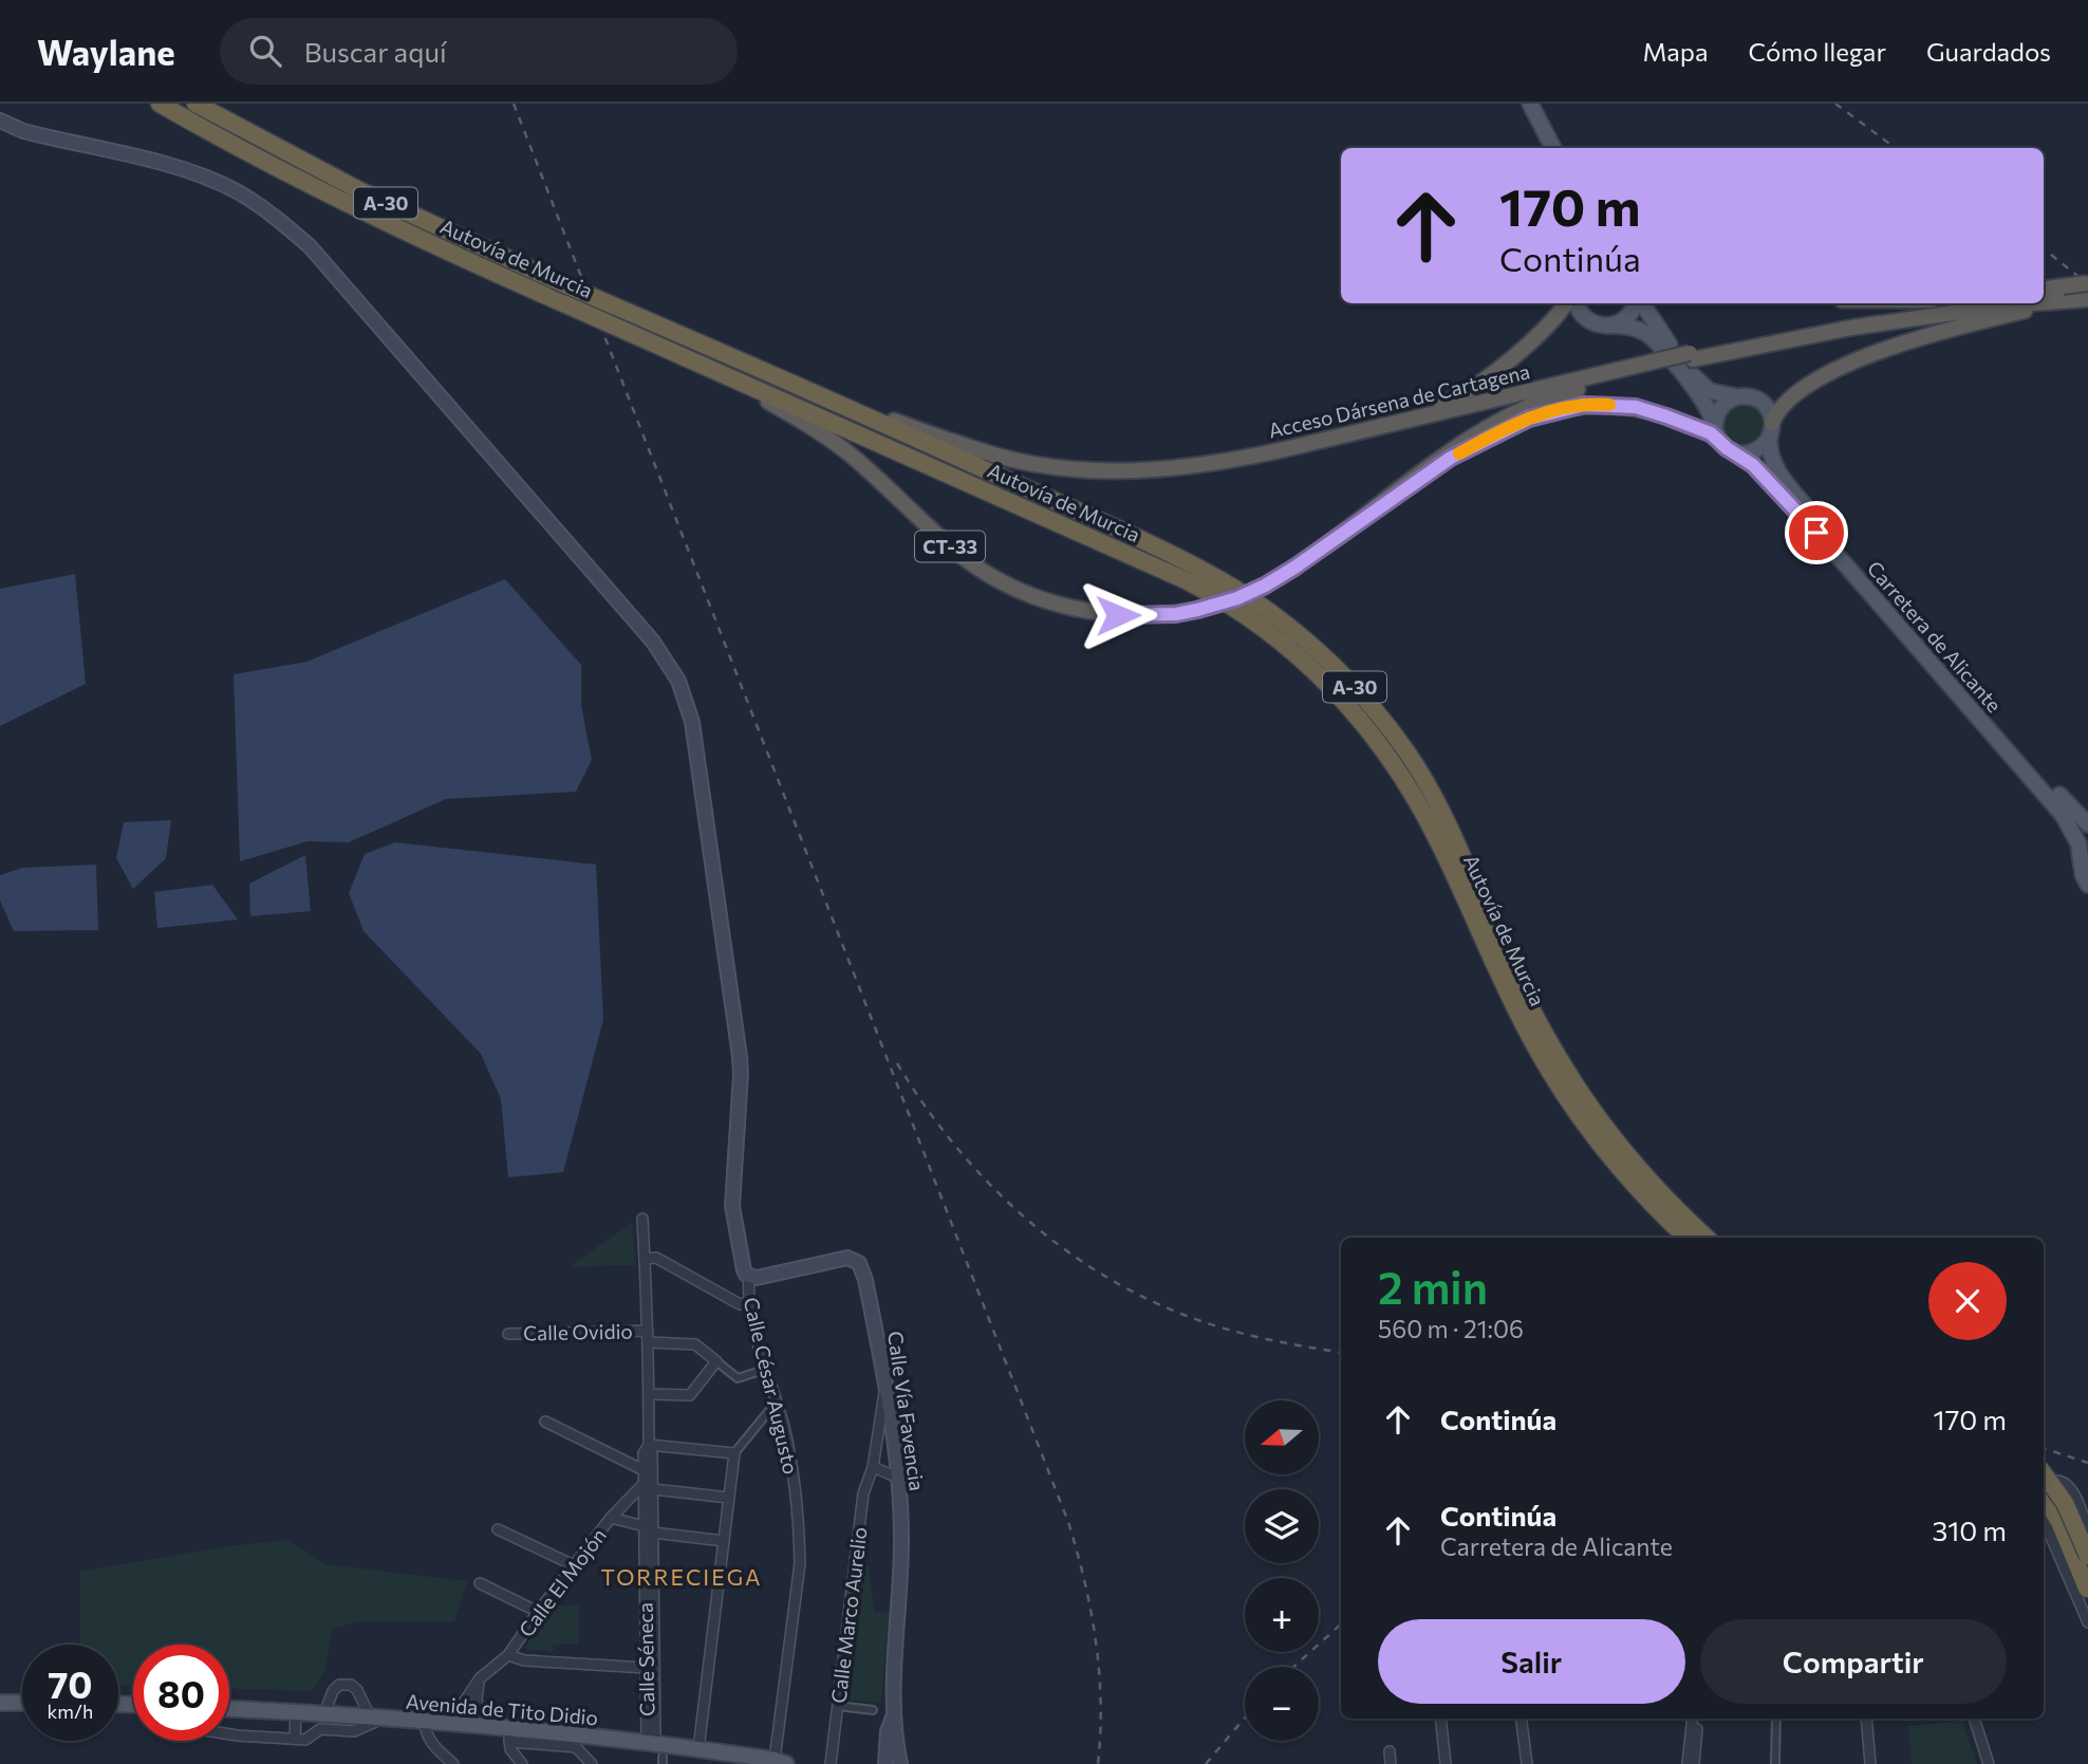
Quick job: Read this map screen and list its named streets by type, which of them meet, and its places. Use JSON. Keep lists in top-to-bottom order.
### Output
{
  "streets": {
    "highway": [
      "A-30",
      "Autovía de Murcia",
      "Acceso Dársena de Cartagena",
      "CT-33"
    ],
    "main road": ["Carretera de Alicante", "Calle Vía Favencia", "Avenida de Tito Didio"],
    "street": [
      "Calle Ovidio",
      "Calle César Augusto",
      "Calle El Mojón",
      "Calle Marco Aurelio",
      "Calle Séneca"
    ]
  },
  "crossings": [
    ["Autovía de Murcia", "Acceso Dársena de Cartagena"],
    ["Acceso Dársena de Cartagena", "CT-33"],
    ["Calle Ovidio", "Calle Séneca"],
    ["Calle César Augusto", "Calle Vía Favencia"],
    ["Calle César Augusto", "Avenida de Tito Didio"],
    ["Calle Vía Favencia", "Calle Marco Aurelio"],
    ["Calle El Mojón", "Calle Séneca"],
    ["Calle El Mojón", "Avenida de Tito Didio"],
    ["Calle Séneca", "Avenida de Tito Didio"]
  ],
  "districts": ["TORRECIEGA"],
  "north": "left",
  "page": {
    "header": "Waylane",
    "search": "Buscar aquí",
    "nav": ["Mapa", "Cómo llegar", "Guardados"],
    "turn": ["170 m", "Continúa"],
    "heading": ["2 min", "560 m · 21:06"],
    "list": [
      {
        "name": "Continúa",
        "value": "170 m"
      },
      {
        "name": "Continúa",
        "note": "Carretera de Alicante",
        "value": "310 m"
      }
    ],
    "map_buttons": ["+", "−"],
    "buttons": ["Salir", "Compartir"],
    "speed": "70 km/h",
    "limit": "80"
  }
}
